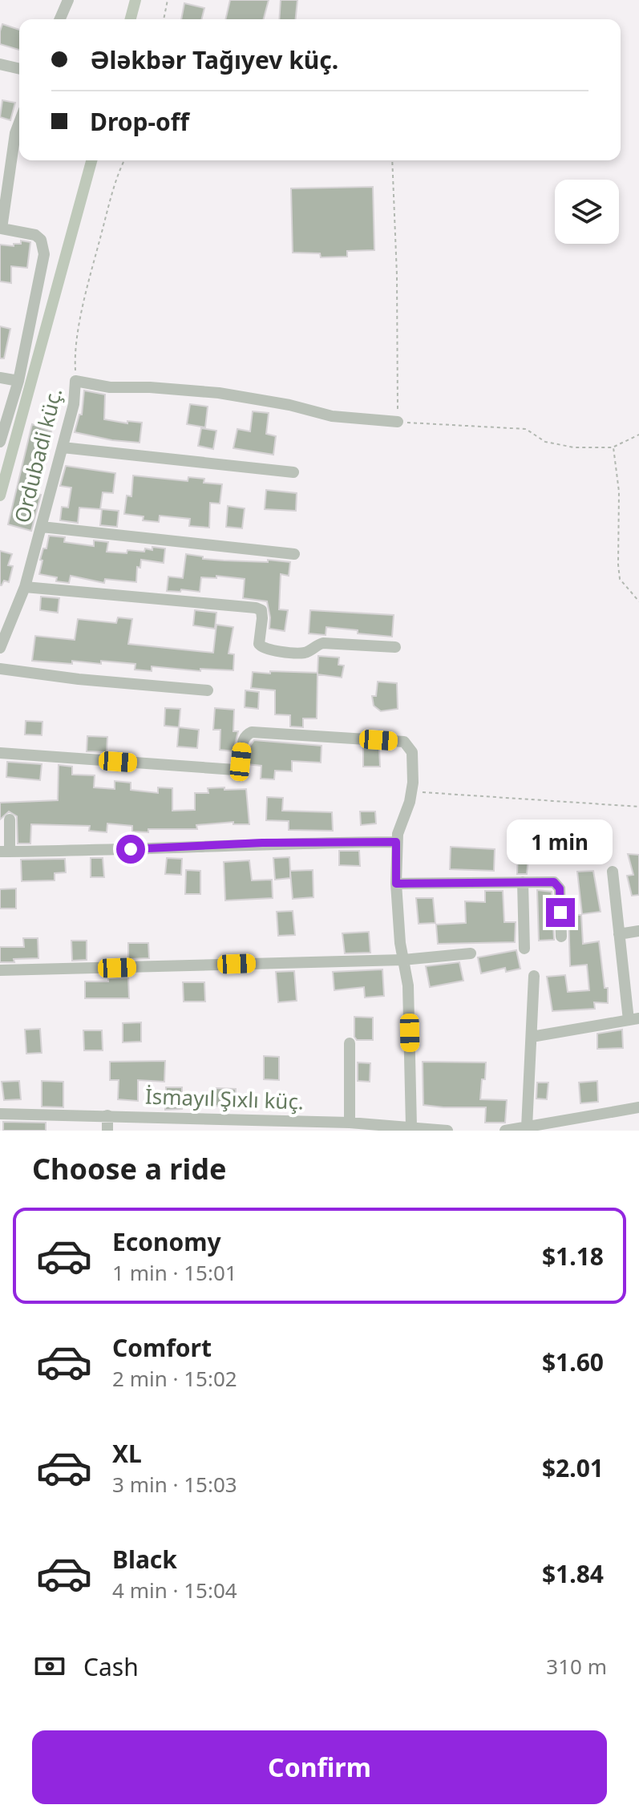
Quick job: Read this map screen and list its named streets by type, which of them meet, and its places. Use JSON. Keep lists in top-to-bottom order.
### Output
{
  "streets": {
    "street": ["Ordubadi küç.", "İsmayıl Şıxlı küç."]
  },
  "page": {
    "banner": ["Ələkbər Tağıyev küç.", "Drop-off"],
    "bubble": "1 min",
    "heading": "Choose a ride",
    "list": [
      {
        "name": "Economy",
        "note": "1 min · 15:01",
        "value": "$1.18"
      },
      {
        "name": "Comfort",
        "note": "2 min · 15:02",
        "value": "$1.60"
      },
      {
        "name": "XL",
        "note": "3 min · 15:03",
        "value": "$2.01"
      },
      {
        "name": "Black",
        "note": "4 min · 15:04",
        "value": "$1.84"
      }
    ],
    "pay": ["Cash", "310 m"],
    "buttons": "Confirm"
  }
}
